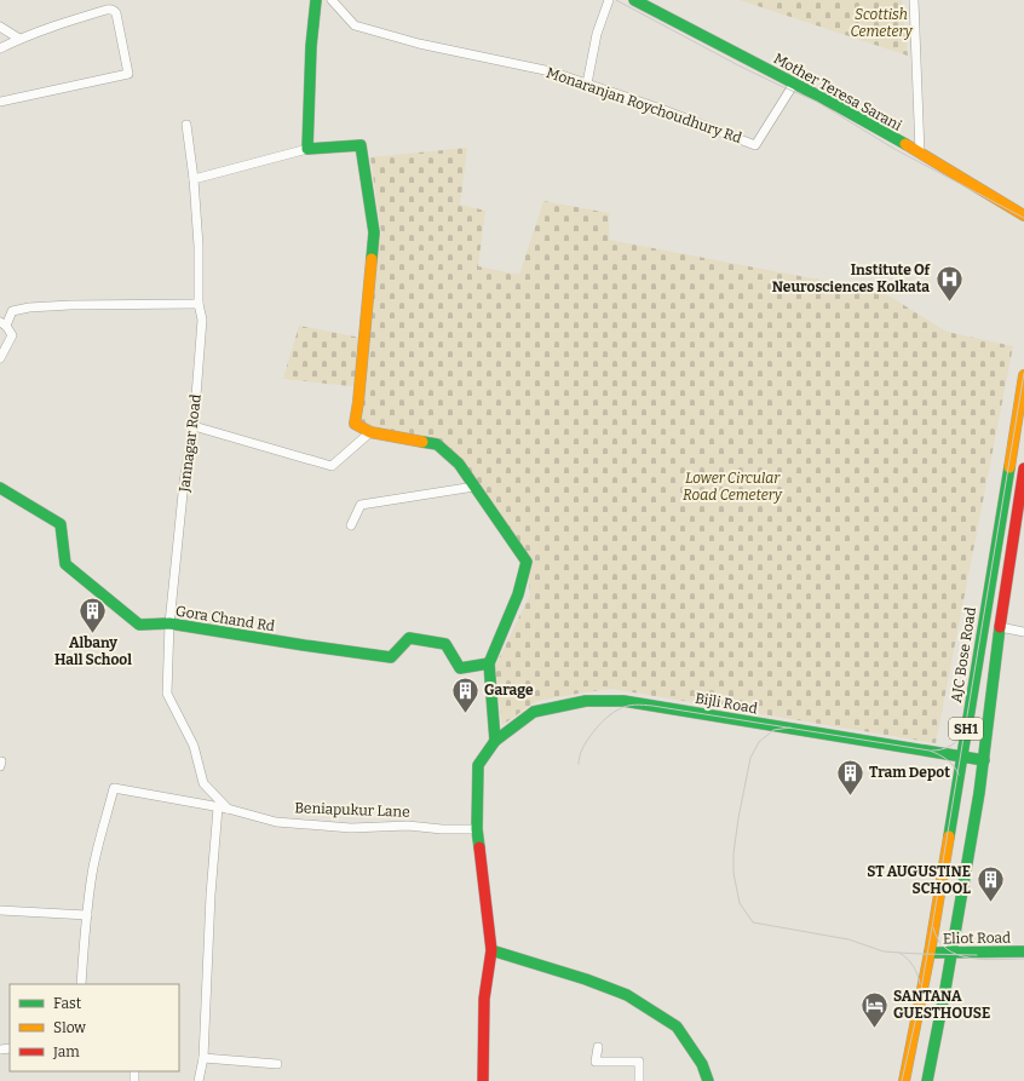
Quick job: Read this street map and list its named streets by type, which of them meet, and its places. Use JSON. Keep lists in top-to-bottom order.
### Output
{
  "streets": {
    "street": [
      "Mother Teresa Sarani",
      "Monaranjan Roychoudhury Rd",
      "Jannagar Road",
      "Gora Chand Rd",
      "AJC Bose Road",
      "Bijli Road",
      "SH1",
      "Beniapukur Lane",
      "Eliot Road"
    ]
  },
  "crossings": [
    ["Mother Teresa Sarani", "Monaranjan Roychoudhury Rd"],
    ["Jannagar Road", "Gora Chand Rd"],
    ["Jannagar Road", "Beniapukur Lane"],
    ["AJC Bose Road", "Bijli Road"],
    ["AJC Bose Road", "Eliot Road"],
    ["Bijli Road", "Beniapukur Lane"]
  ],
  "parks": ["Scottish Cemetery", "Lower Circular Road Cemetery"],
  "places": {
    "hospital": ["Institute Of Neurosciences Kolkata"],
    "building": [
      "Albany Hall School",
      "Garage",
      "Tram Depot",
      "ST AUGUSTINE SCHOOL"
    ],
    "hotel": ["SANTANA GUESTHOUSE"]
  },
  "legend": ["Fast", "Slow", "Jam"]
}
